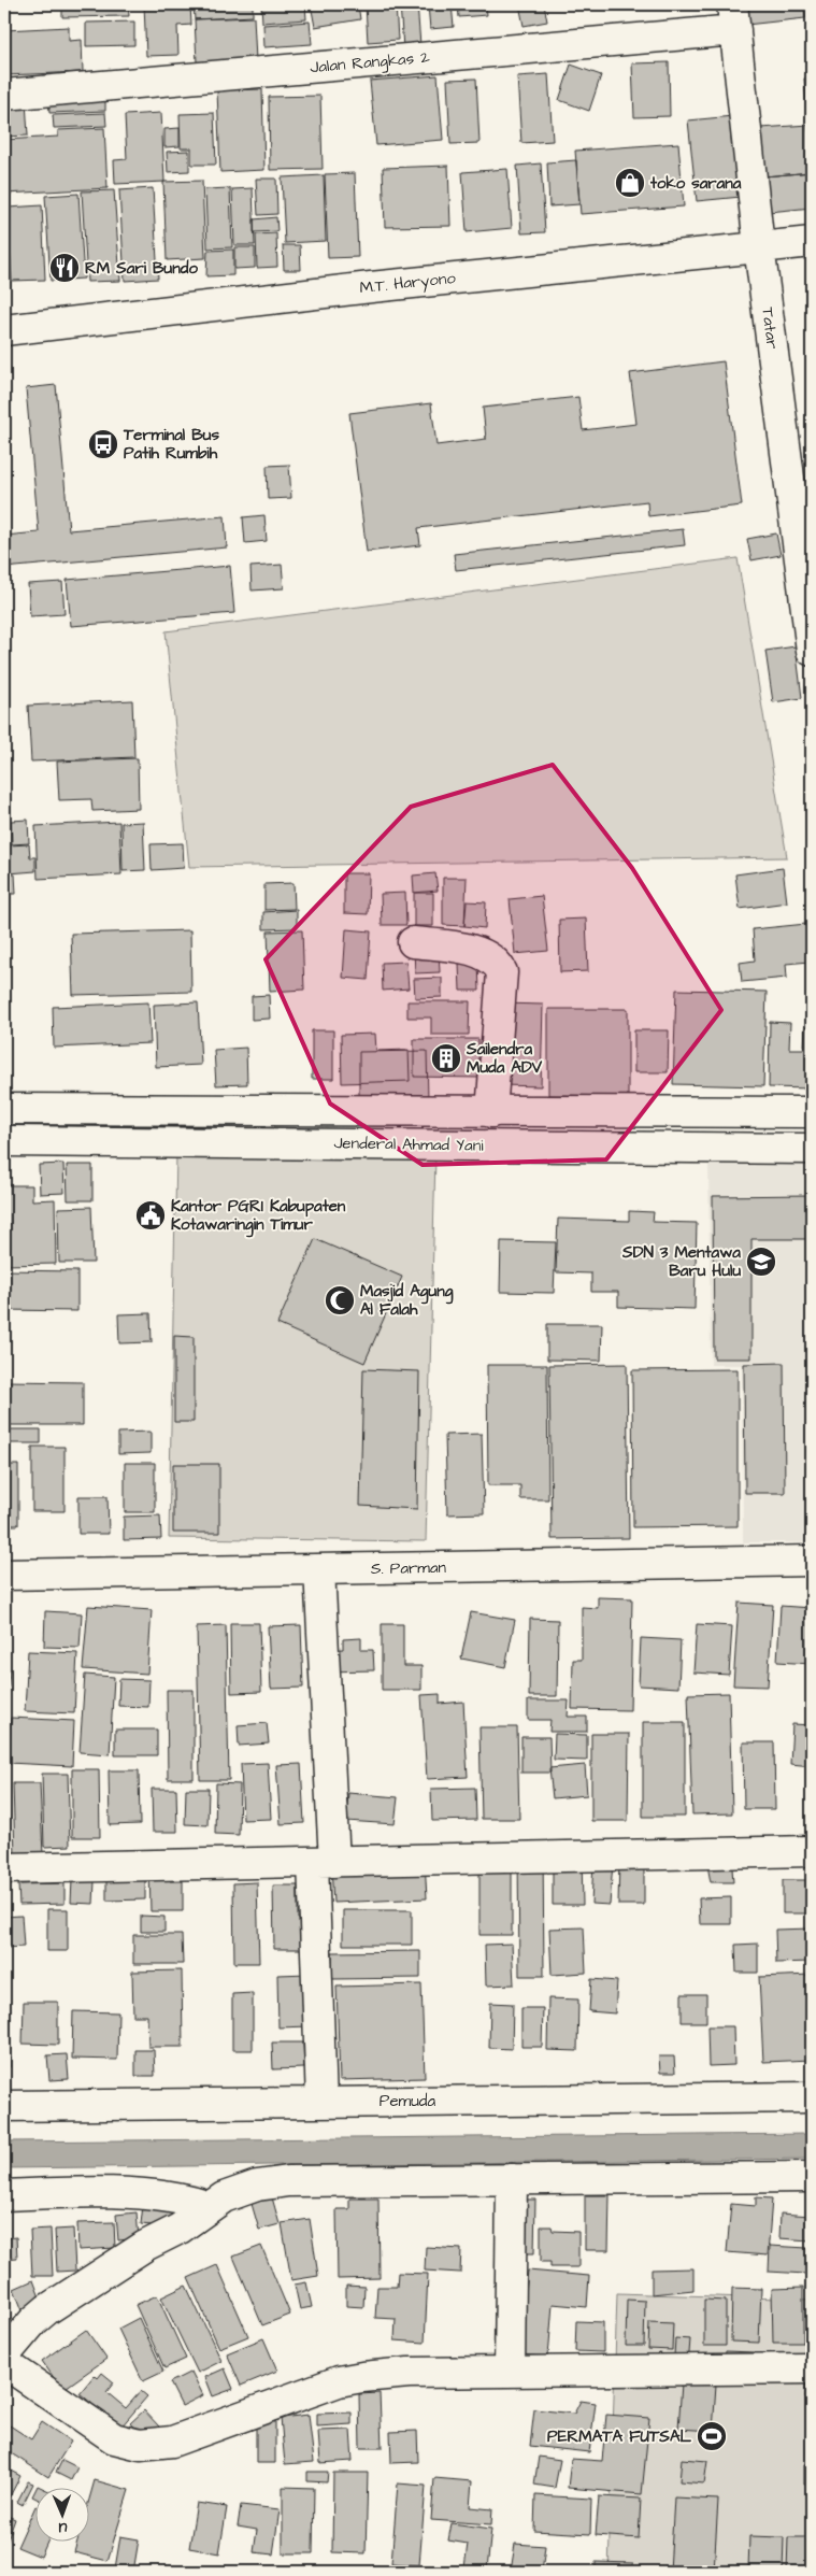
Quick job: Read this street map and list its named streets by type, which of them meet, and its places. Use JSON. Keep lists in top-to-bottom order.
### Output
{
  "streets": {
    "main road": [
      "Jalan Rangkas 2",
      "M.T. Haryono",
      "Tatar",
      "Jenderal Ahmad Yani",
      "S. Parman",
      "Pemuda"
    ]
  },
  "crossings": [
    ["Jalan Rangkas 2", "Tatar"],
    ["M.T. Haryono", "Tatar"]
  ],
  "places": {
    "shop": ["toko sarana"],
    "restaurant": ["RM Sari Bundo"],
    "bus stop": ["Terminal Bus Patih Rumbih"],
    "building": ["Sailendra Muda ADV"],
    "public building": ["Kantor PGRI Kabupaten Kotawaringin Timur"],
    "school or university": ["SDN 3 Mentawa Baru Hulu"],
    "mosque": ["Masjid Agung Al Falah"],
    "sports": ["PERMATA FUTSAL"]
  },
  "north": "bottom"
}
